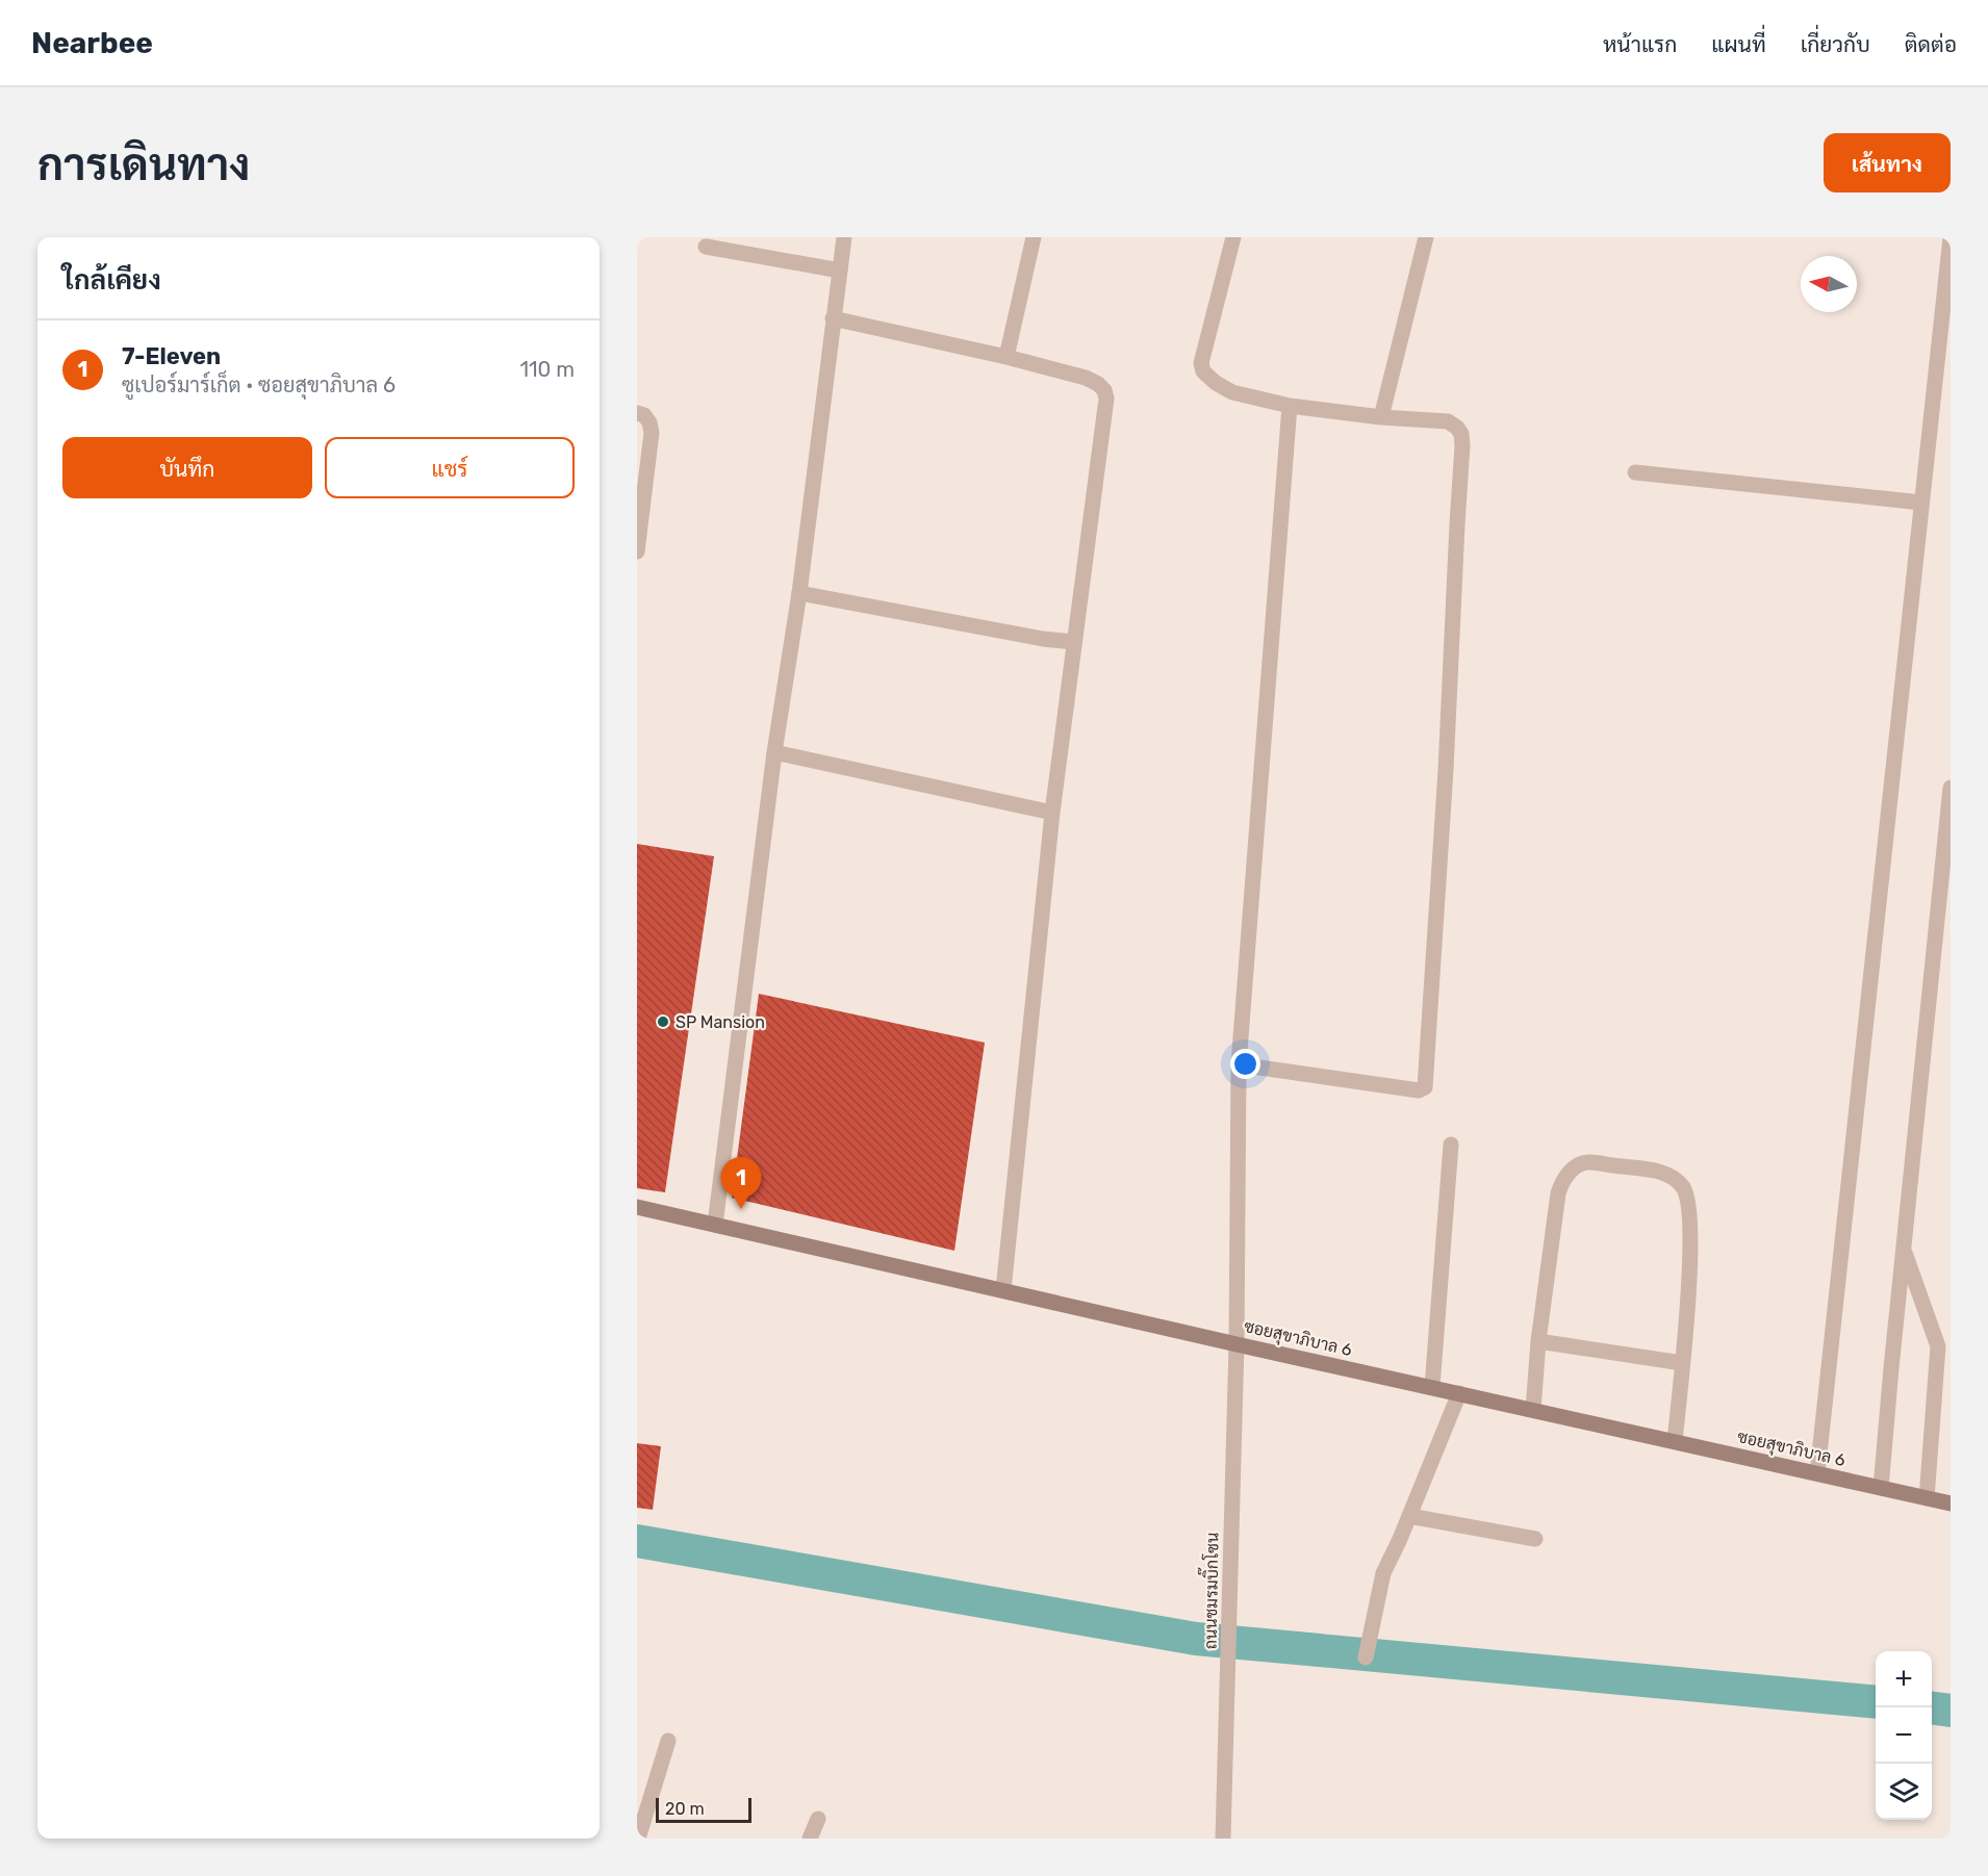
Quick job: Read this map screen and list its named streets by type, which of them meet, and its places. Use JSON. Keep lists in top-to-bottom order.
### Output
{
  "streets": {
    "street": ["ซอยสุขาภิบาล 6", "ถนนชมรมบิ๊กโซน"]
  },
  "crossings": [
    ["ซอยสุขาภิบาล 6", "ถนนชมรมบิ๊กโซน"]
  ],
  "places": ["SP Mansion"],
  "scale_bar": "20 m",
  "north": "left",
  "page": {
    "header": "Nearbee",
    "nav": [
      "หน้าแรก",
      "แผนที่",
      "เกี่ยวกับ",
      "ติดต่อ"
    ],
    "title": "การเดินทาง",
    "buttons": [
      "เส้นทาง",
      ["บันทึก", "แชร์"]
    ],
    "heading": "ใกล้เคียง",
    "list": [
      {
        "mark": "1",
        "name": "7-Eleven",
        "note": "ซูเปอร์มาร์เก็ต · ซอยสุขาภิบาล 6",
        "value": "110 m"
      }
    ],
    "pins": "1",
    "map_buttons": ["+", "−"],
    "scale": "20 m"
  }
}
